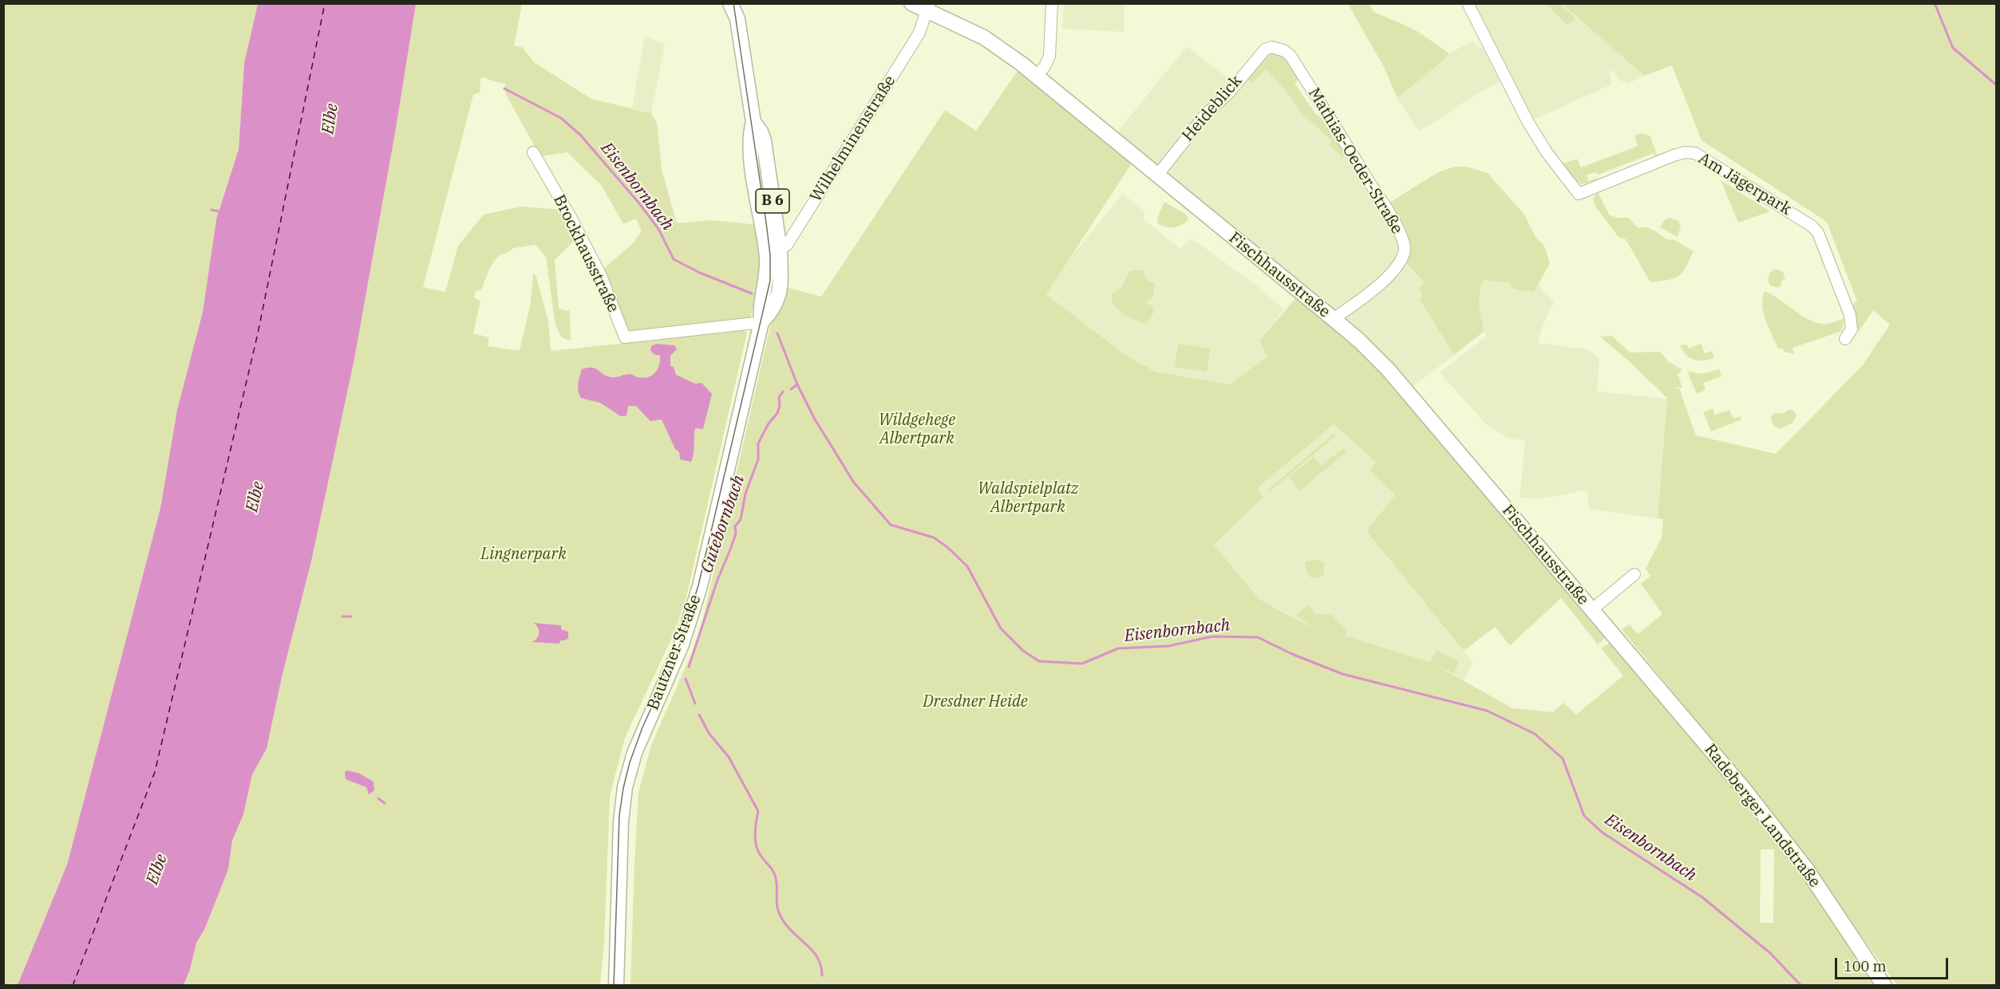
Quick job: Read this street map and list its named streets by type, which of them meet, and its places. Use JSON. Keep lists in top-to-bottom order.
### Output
{
  "streets": {
    "main road": [
      "B 6",
      "Fischhausstraße",
      "Bautzner Straße",
      "Radeberger Landstraße"
    ],
    "street": [
      "Heideblick",
      "Wilhelminenstraße",
      "Mathias-Oeder-Straße",
      "Am Jägerpark",
      "Brockhausstraße"
    ]
  },
  "crossings": [
    ["Heideblick", "Mathias-Oeder-Straße"],
    ["Heideblick", "Fischhausstraße"],
    ["Wilhelminenstraße", "Fischhausstraße"],
    ["Wilhelminenstraße", "Bautzner Straße"],
    ["Mathias-Oeder-Straße", "Fischhausstraße"],
    ["Brockhausstraße", "Bautzner Straße"],
    ["Fischhausstraße", "Radeberger Landstraße"]
  ],
  "water": ["Elbe", "Eisenbornbach", "Gutebornbach"],
  "parks": [
    "Wildgehege Albertpark",
    "Waldspielplatz Albertpark",
    "Lingnerpark",
    "Dresdner Heide"
  ],
  "scale_bar": "100 m"
}
